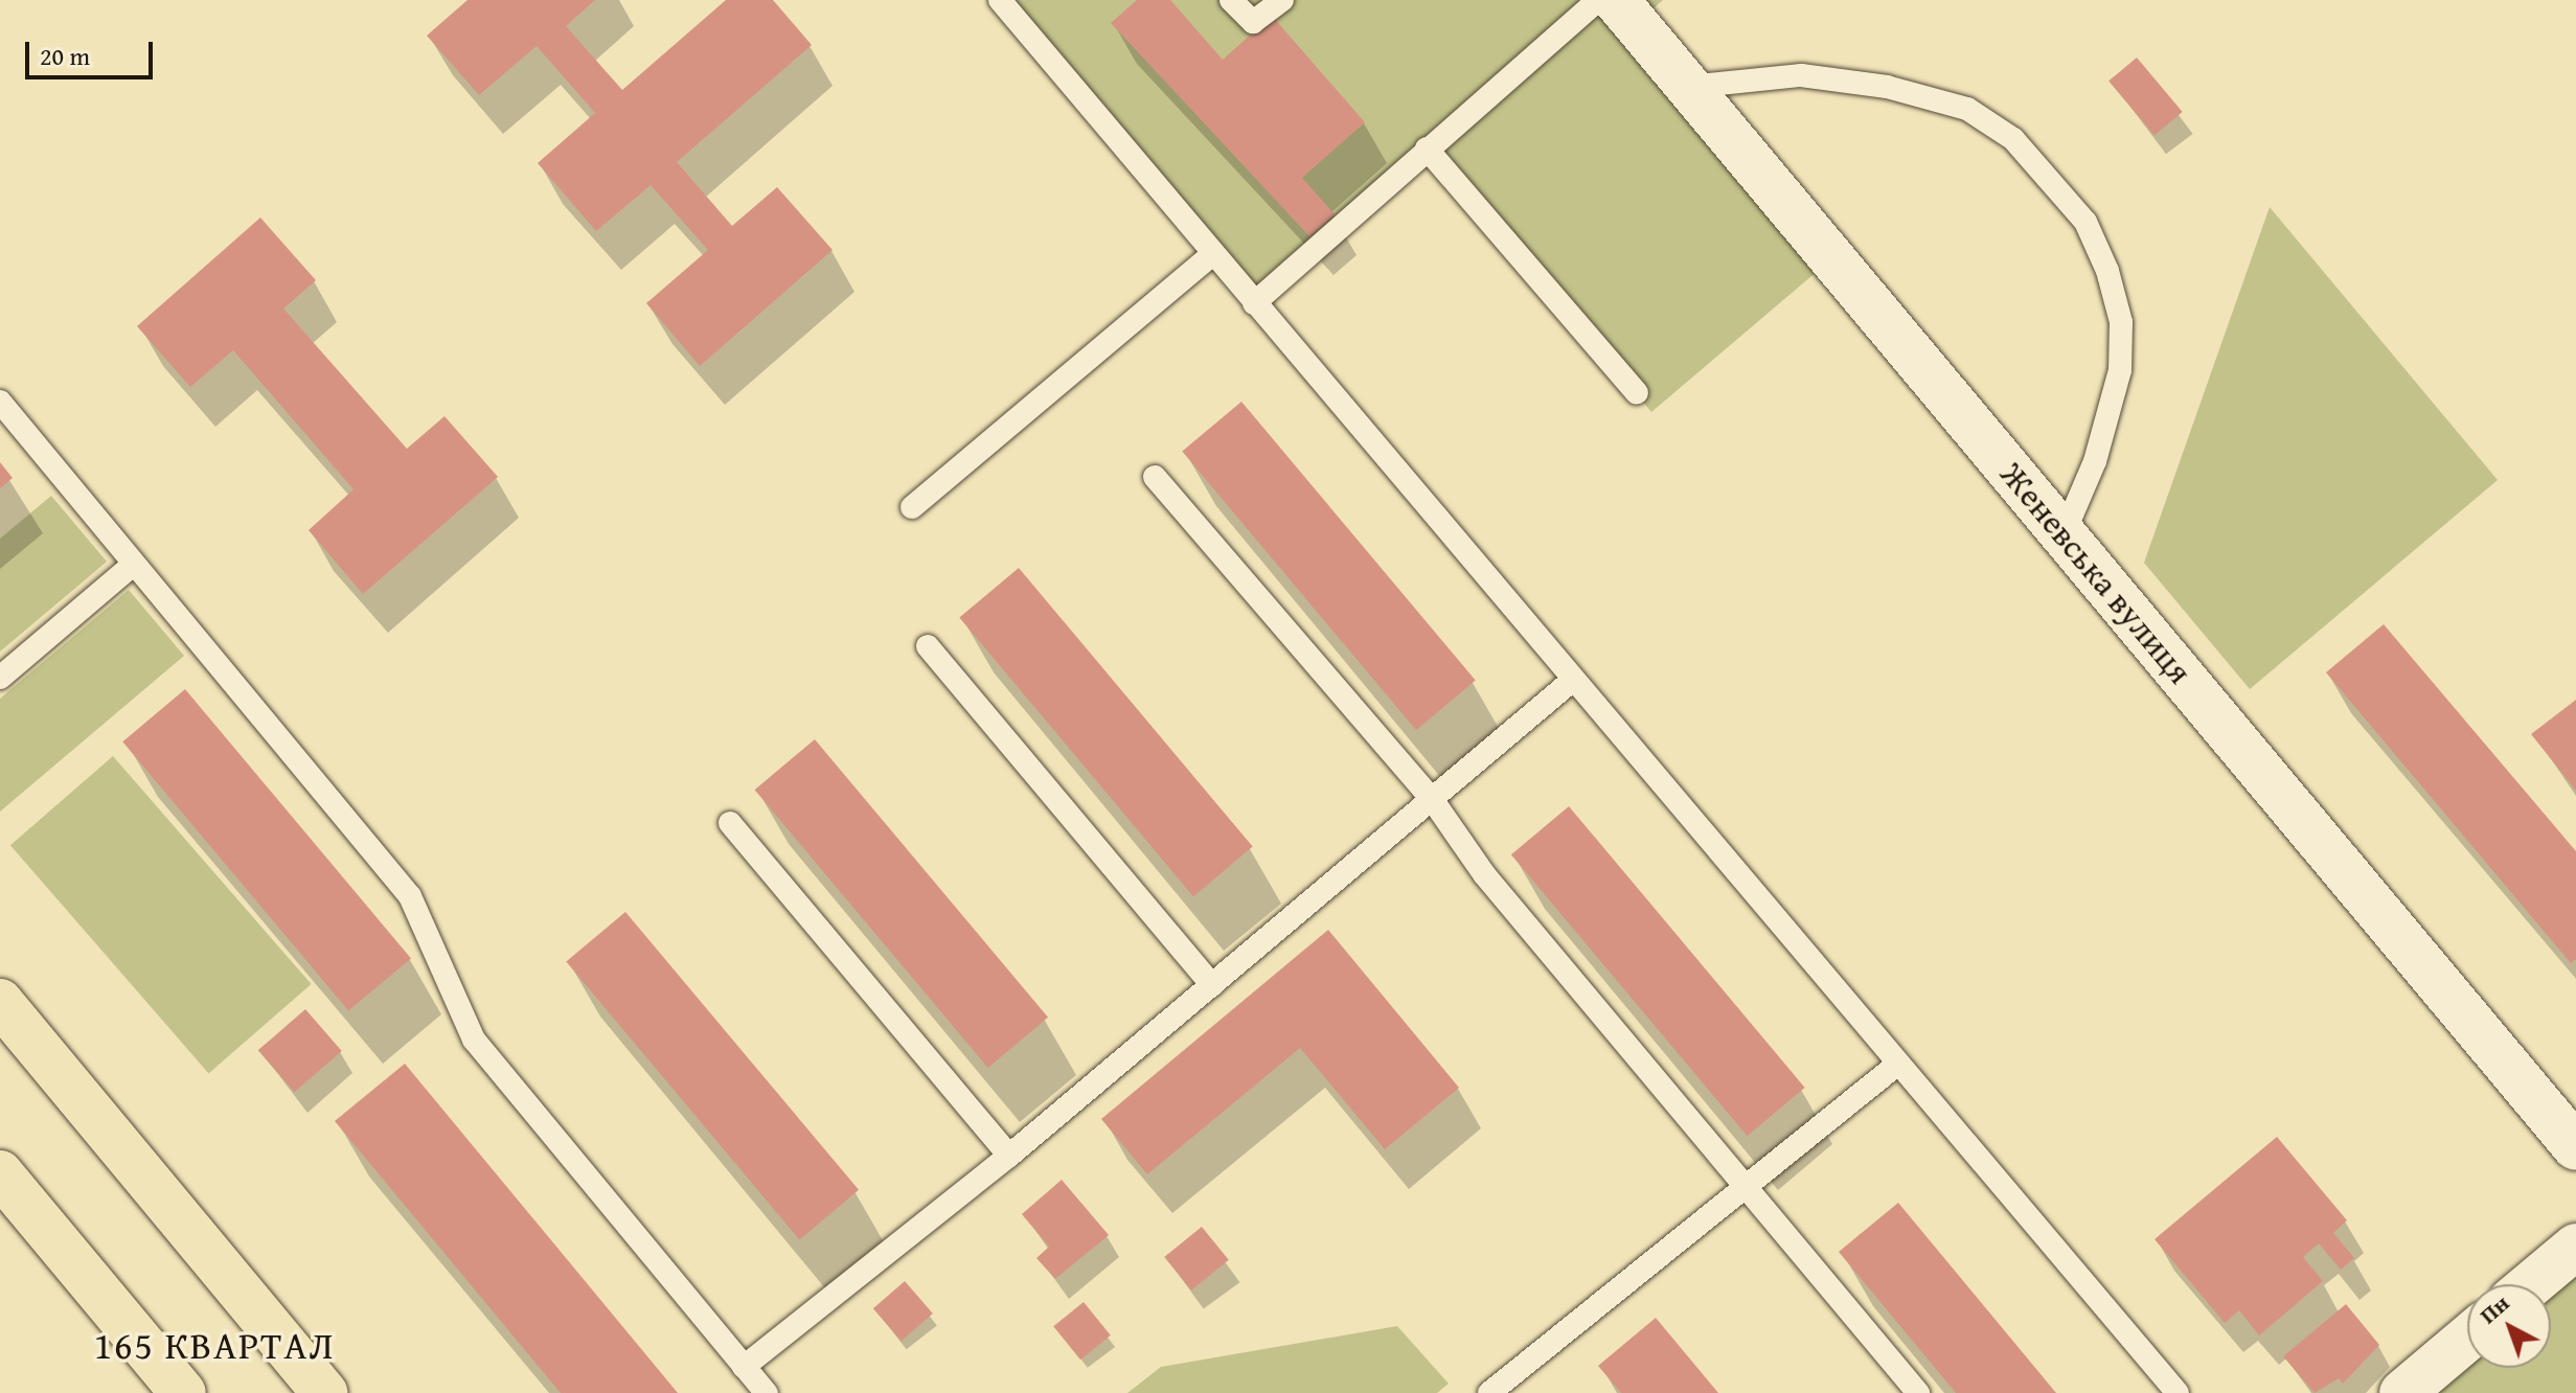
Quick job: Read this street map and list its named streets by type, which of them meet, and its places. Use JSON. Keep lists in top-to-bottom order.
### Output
{
  "streets": {
    "street": ["Женевська вулиця"]
  },
  "districts": ["165 КВАРТАЛ"],
  "scale_bar": "20 m",
  "north": "top left"
}
